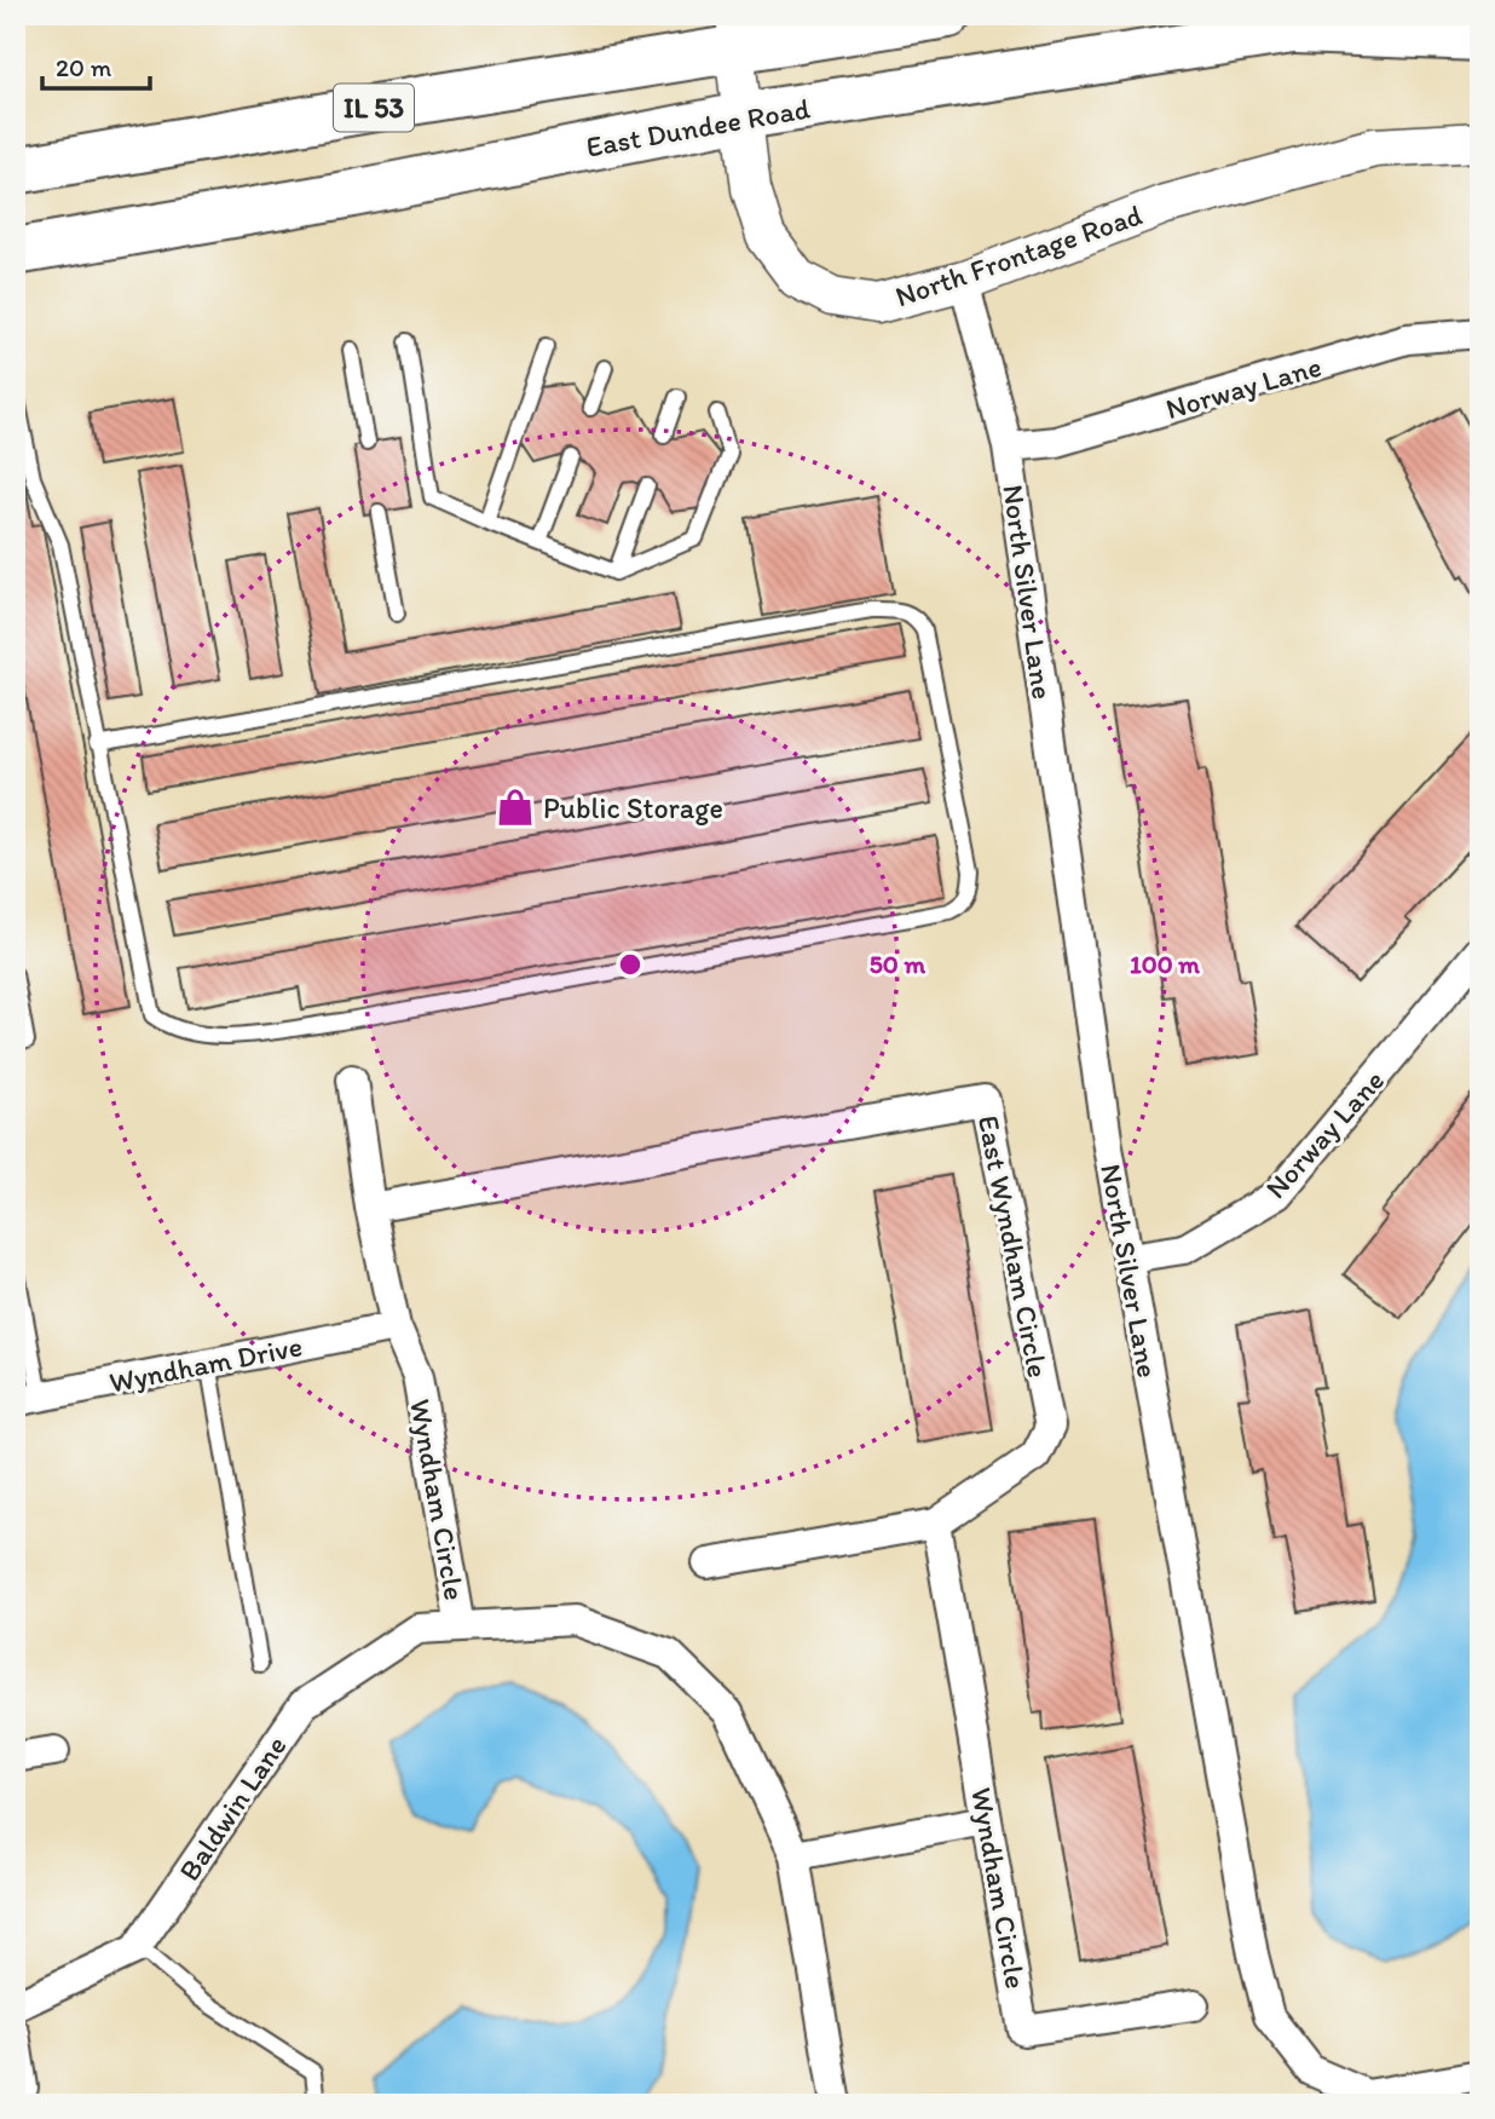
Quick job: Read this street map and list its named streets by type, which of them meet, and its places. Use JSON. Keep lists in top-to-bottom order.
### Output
{
  "streets": {
    "main road": ["IL 53", "East Dundee Road"],
    "street": [
      "North Frontage Road",
      "Norway Lane",
      "North Silver Lane",
      "East Wyndham Circle",
      "Wyndham Drive",
      "Wyndham Circle",
      "Baldwin Lane"
    ]
  },
  "crossings": [
    ["IL 53", "North Frontage Road"],
    ["East Dundee Road", "North Frontage Road"],
    ["North Frontage Road", "North Silver Lane"],
    ["Norway Lane", "North Silver Lane"],
    ["East Wyndham Circle", "Wyndham Circle"],
    ["Wyndham Drive", "Wyndham Circle"],
    ["Wyndham Circle", "Baldwin Lane"]
  ],
  "places": {
    "shop": ["Public Storage"]
  },
  "scale_bar": "20 m",
  "rings": ["50 m", "100 m"]
}
